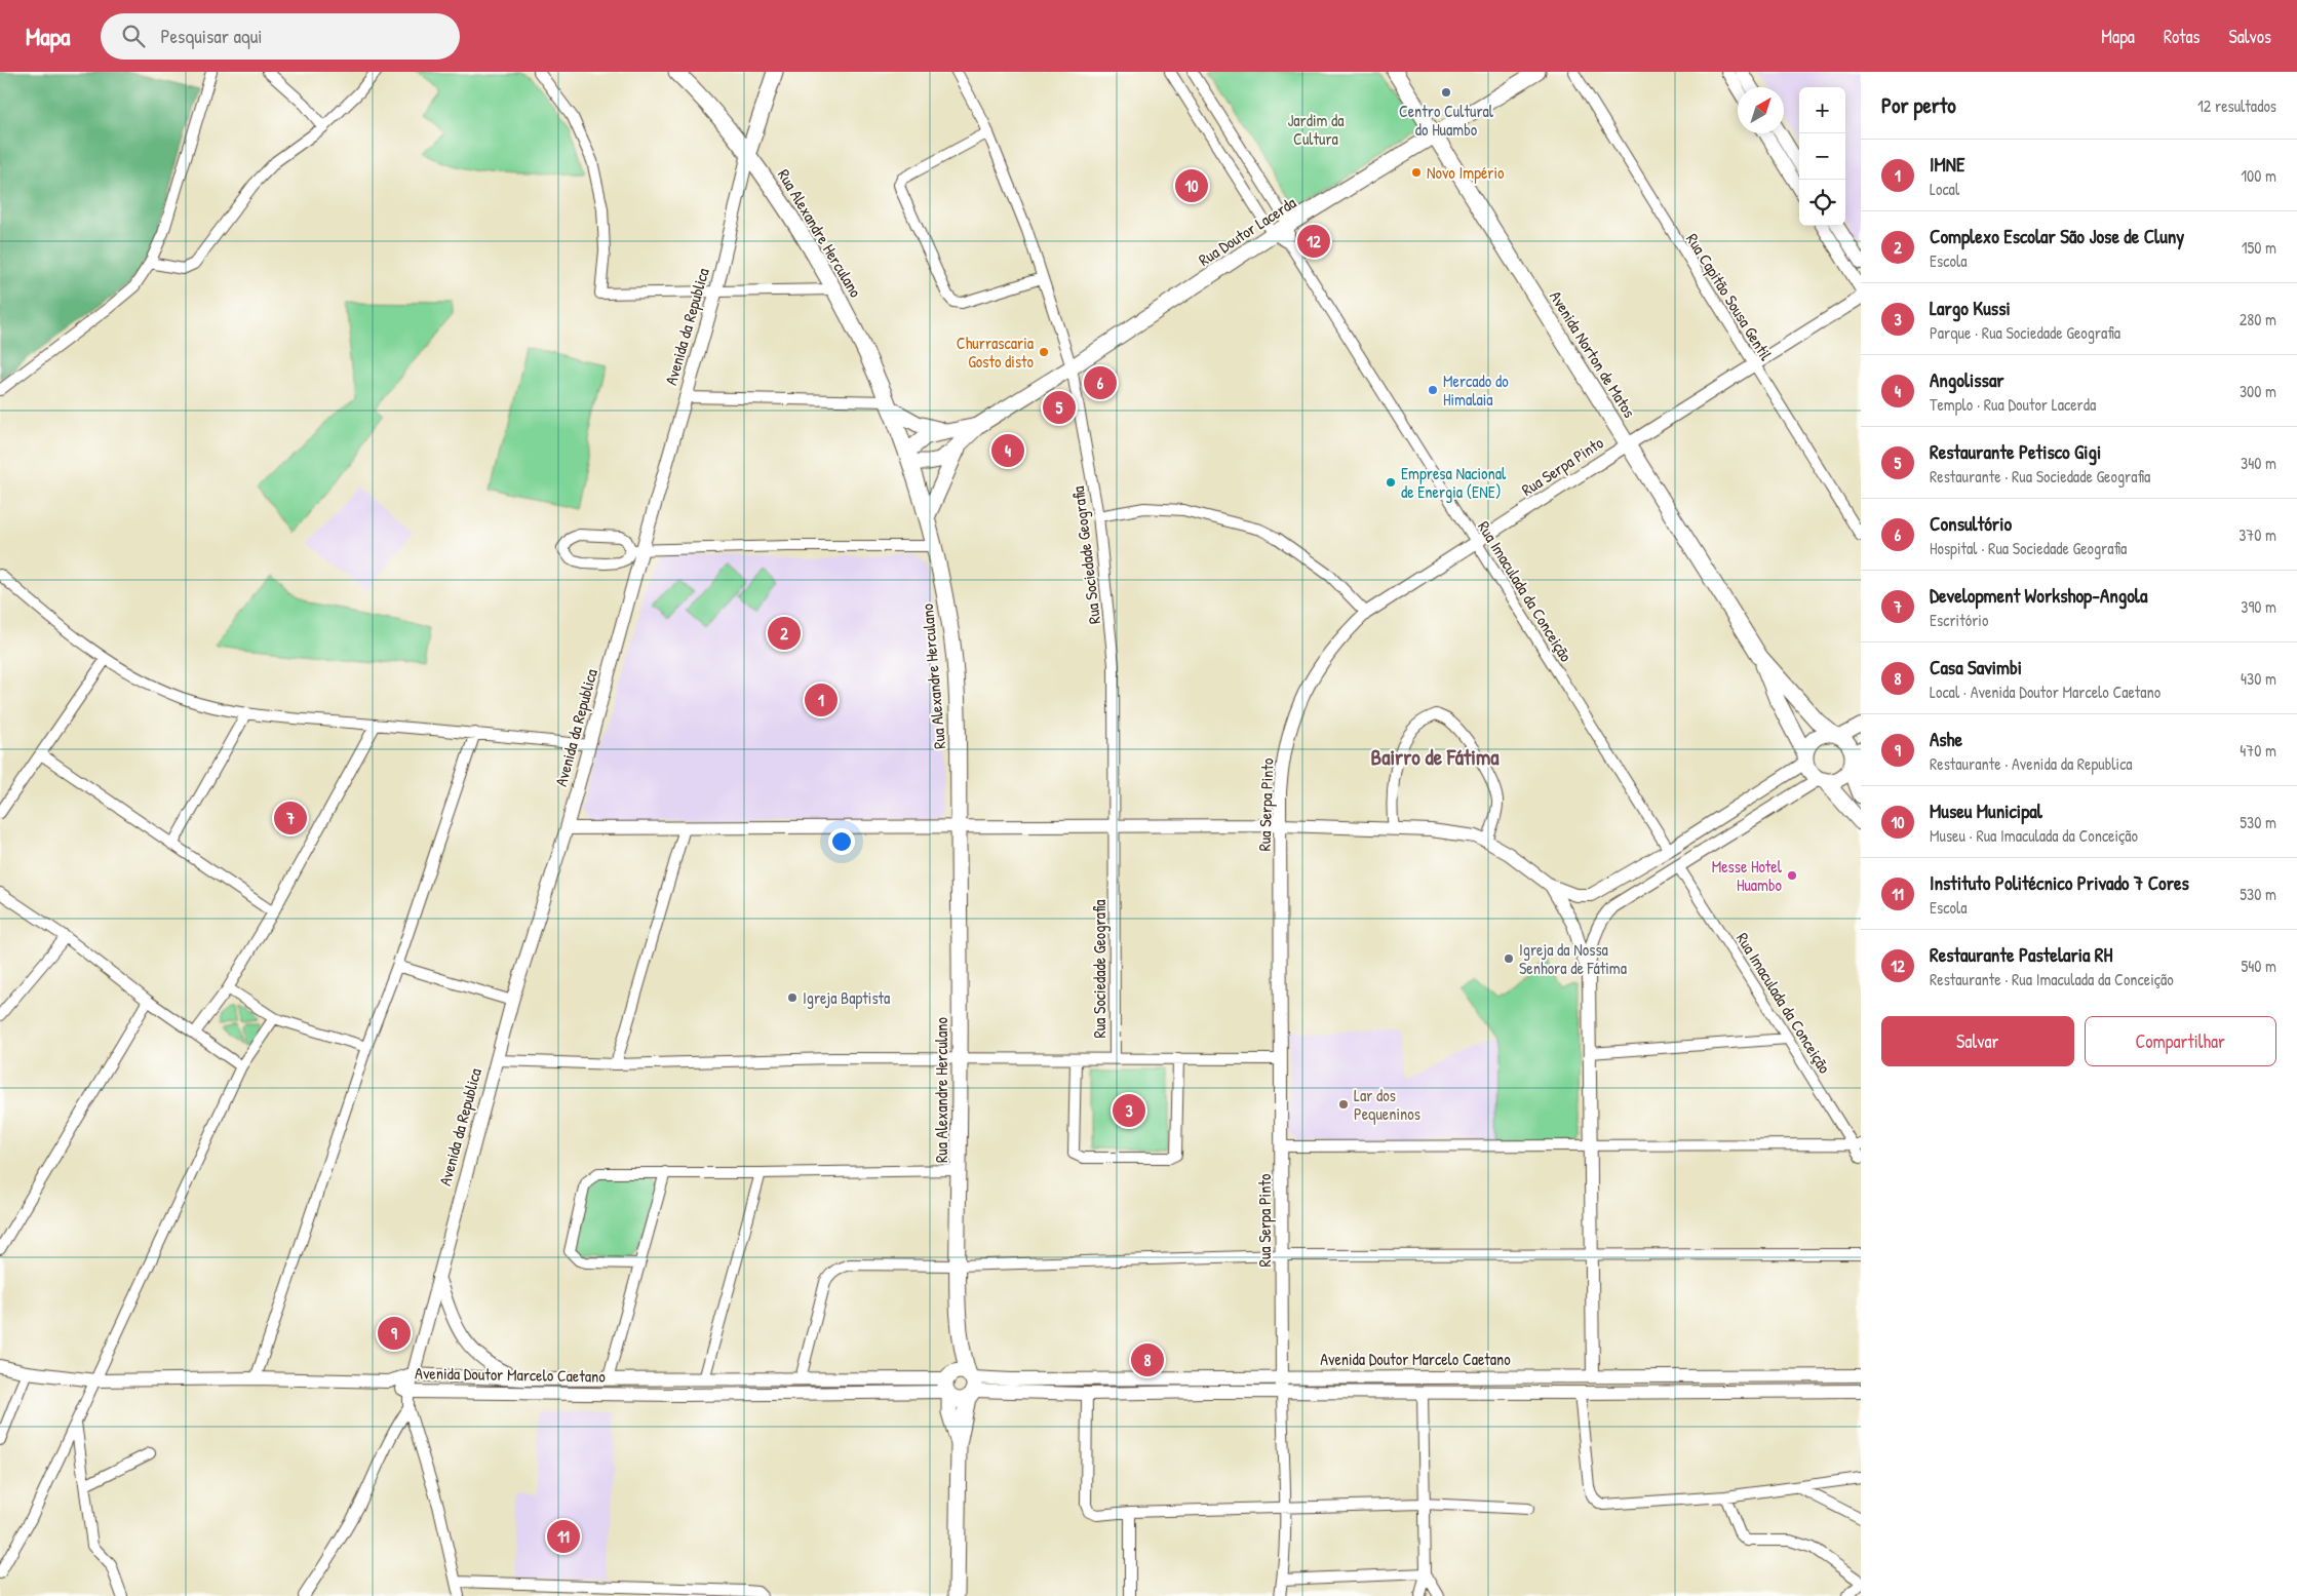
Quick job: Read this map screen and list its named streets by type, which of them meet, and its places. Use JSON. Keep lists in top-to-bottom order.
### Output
{
  "streets": {
    "main road": [
      "Rua Doutor Lacerda",
      "Rua Alexandre Herculano",
      "Avenida da Republica",
      "Avenida Norton de Matos",
      "Avenida Doutor Marcelo Caetano"
    ],
    "street": [
      "Rua Capitão Sousa Gentil",
      "Rua Serpa Pinto",
      "Rua Sociedade Geografia",
      "Rua Imaculada da Conceição"
    ]
  },
  "crossings": [
    ["Rua Doutor Lacerda", "Rua Alexandre Herculano"],
    ["Rua Doutor Lacerda", "Avenida Norton de Matos"],
    ["Rua Doutor Lacerda", "Rua Sociedade Geografia"],
    ["Rua Doutor Lacerda", "Rua Imaculada da Conceição"],
    ["Rua Alexandre Herculano", "Avenida da Republica"],
    ["Rua Alexandre Herculano", "Avenida Doutor Marcelo Caetano"],
    ["Rua Capitão Sousa Gentil", "Rua Serpa Pinto"],
    ["Avenida da Republica", "Avenida Doutor Marcelo Caetano"],
    ["Avenida Norton de Matos", "Rua Serpa Pinto"],
    ["Rua Serpa Pinto", "Rua Imaculada da Conceição"],
    ["Rua Serpa Pinto", "Avenida Doutor Marcelo Caetano"]
  ],
  "districts": ["Bairro de Fátima"],
  "parks": ["Jardim da Cultura"],
  "places": [
    "Centro Cultural do Huambo",
    "Novo Império",
    "Churrascaria Gosto disto",
    "Mercado do Himalaia",
    "Empresa Nacional de Energia (ENE)",
    "Messe Hotel Huambo",
    "Igreja da Nossa Senhora de Fátima",
    "Igreja Baptista",
    "Lar dos Pequeninos"
  ],
  "north": "top right",
  "page": {
    "header": "Mapa",
    "search": "Pesquisar aqui",
    "nav": ["Mapa", "Rotas", "Salvos"],
    "heading": ["Por perto", "12 resultados"],
    "map_buttons": ["+", "−"],
    "list": [
      {
        "mark": "1",
        "name": "IMNE",
        "note": "Local",
        "value": "100 m"
      },
      {
        "mark": "2",
        "name": "Complexo Escolar São Jose de Cluny",
        "note": "Escola",
        "value": "150 m"
      },
      {
        "mark": "3",
        "name": "Largo Kussi",
        "note": "Parque · Rua Sociedade Geografia",
        "value": "280 m"
      },
      {
        "mark": "4",
        "name": "Angolissar",
        "note": "Templo · Rua Doutor Lacerda",
        "value": "300 m"
      },
      {
        "mark": "5",
        "name": "Restaurante Petisco Gigi",
        "note": "Restaurante · Rua Sociedade Geografia",
        "value": "340 m"
      },
      {
        "mark": "6",
        "name": "Consultório",
        "note": "Hospital · Rua Sociedade Geografia",
        "value": "370 m"
      },
      {
        "mark": "7",
        "name": "Development Workshop-Angola",
        "note": "Escritório",
        "value": "390 m"
      },
      {
        "mark": "8",
        "name": "Casa Savimbi",
        "note": "Local · Avenida Doutor Marcelo Caetano",
        "value": "430 m"
      },
      {
        "mark": "9",
        "name": "Ashe",
        "note": "Restaurante · Avenida da Republica",
        "value": "470 m"
      },
      {
        "mark": "10",
        "name": "Museu Municipal",
        "note": "Museu · Rua Imaculada da Conceição",
        "value": "530 m"
      },
      {
        "mark": "11",
        "name": "Instituto Politécnico Privado 7 Cores",
        "note": "Escola",
        "value": "530 m"
      },
      {
        "mark": "12",
        "name": "Restaurante Pastelaria RH",
        "note": "Restaurante · Rua Imaculada da Conceição",
        "value": "540 m"
      }
    ],
    "pins": [
      "10",
      "12",
      "6",
      "5",
      "4",
      "2",
      "1",
      "7",
      "3",
      "9",
      "8",
      "11"
    ],
    "buttons": ["Salvar", "Compartilhar"]
  }
}
